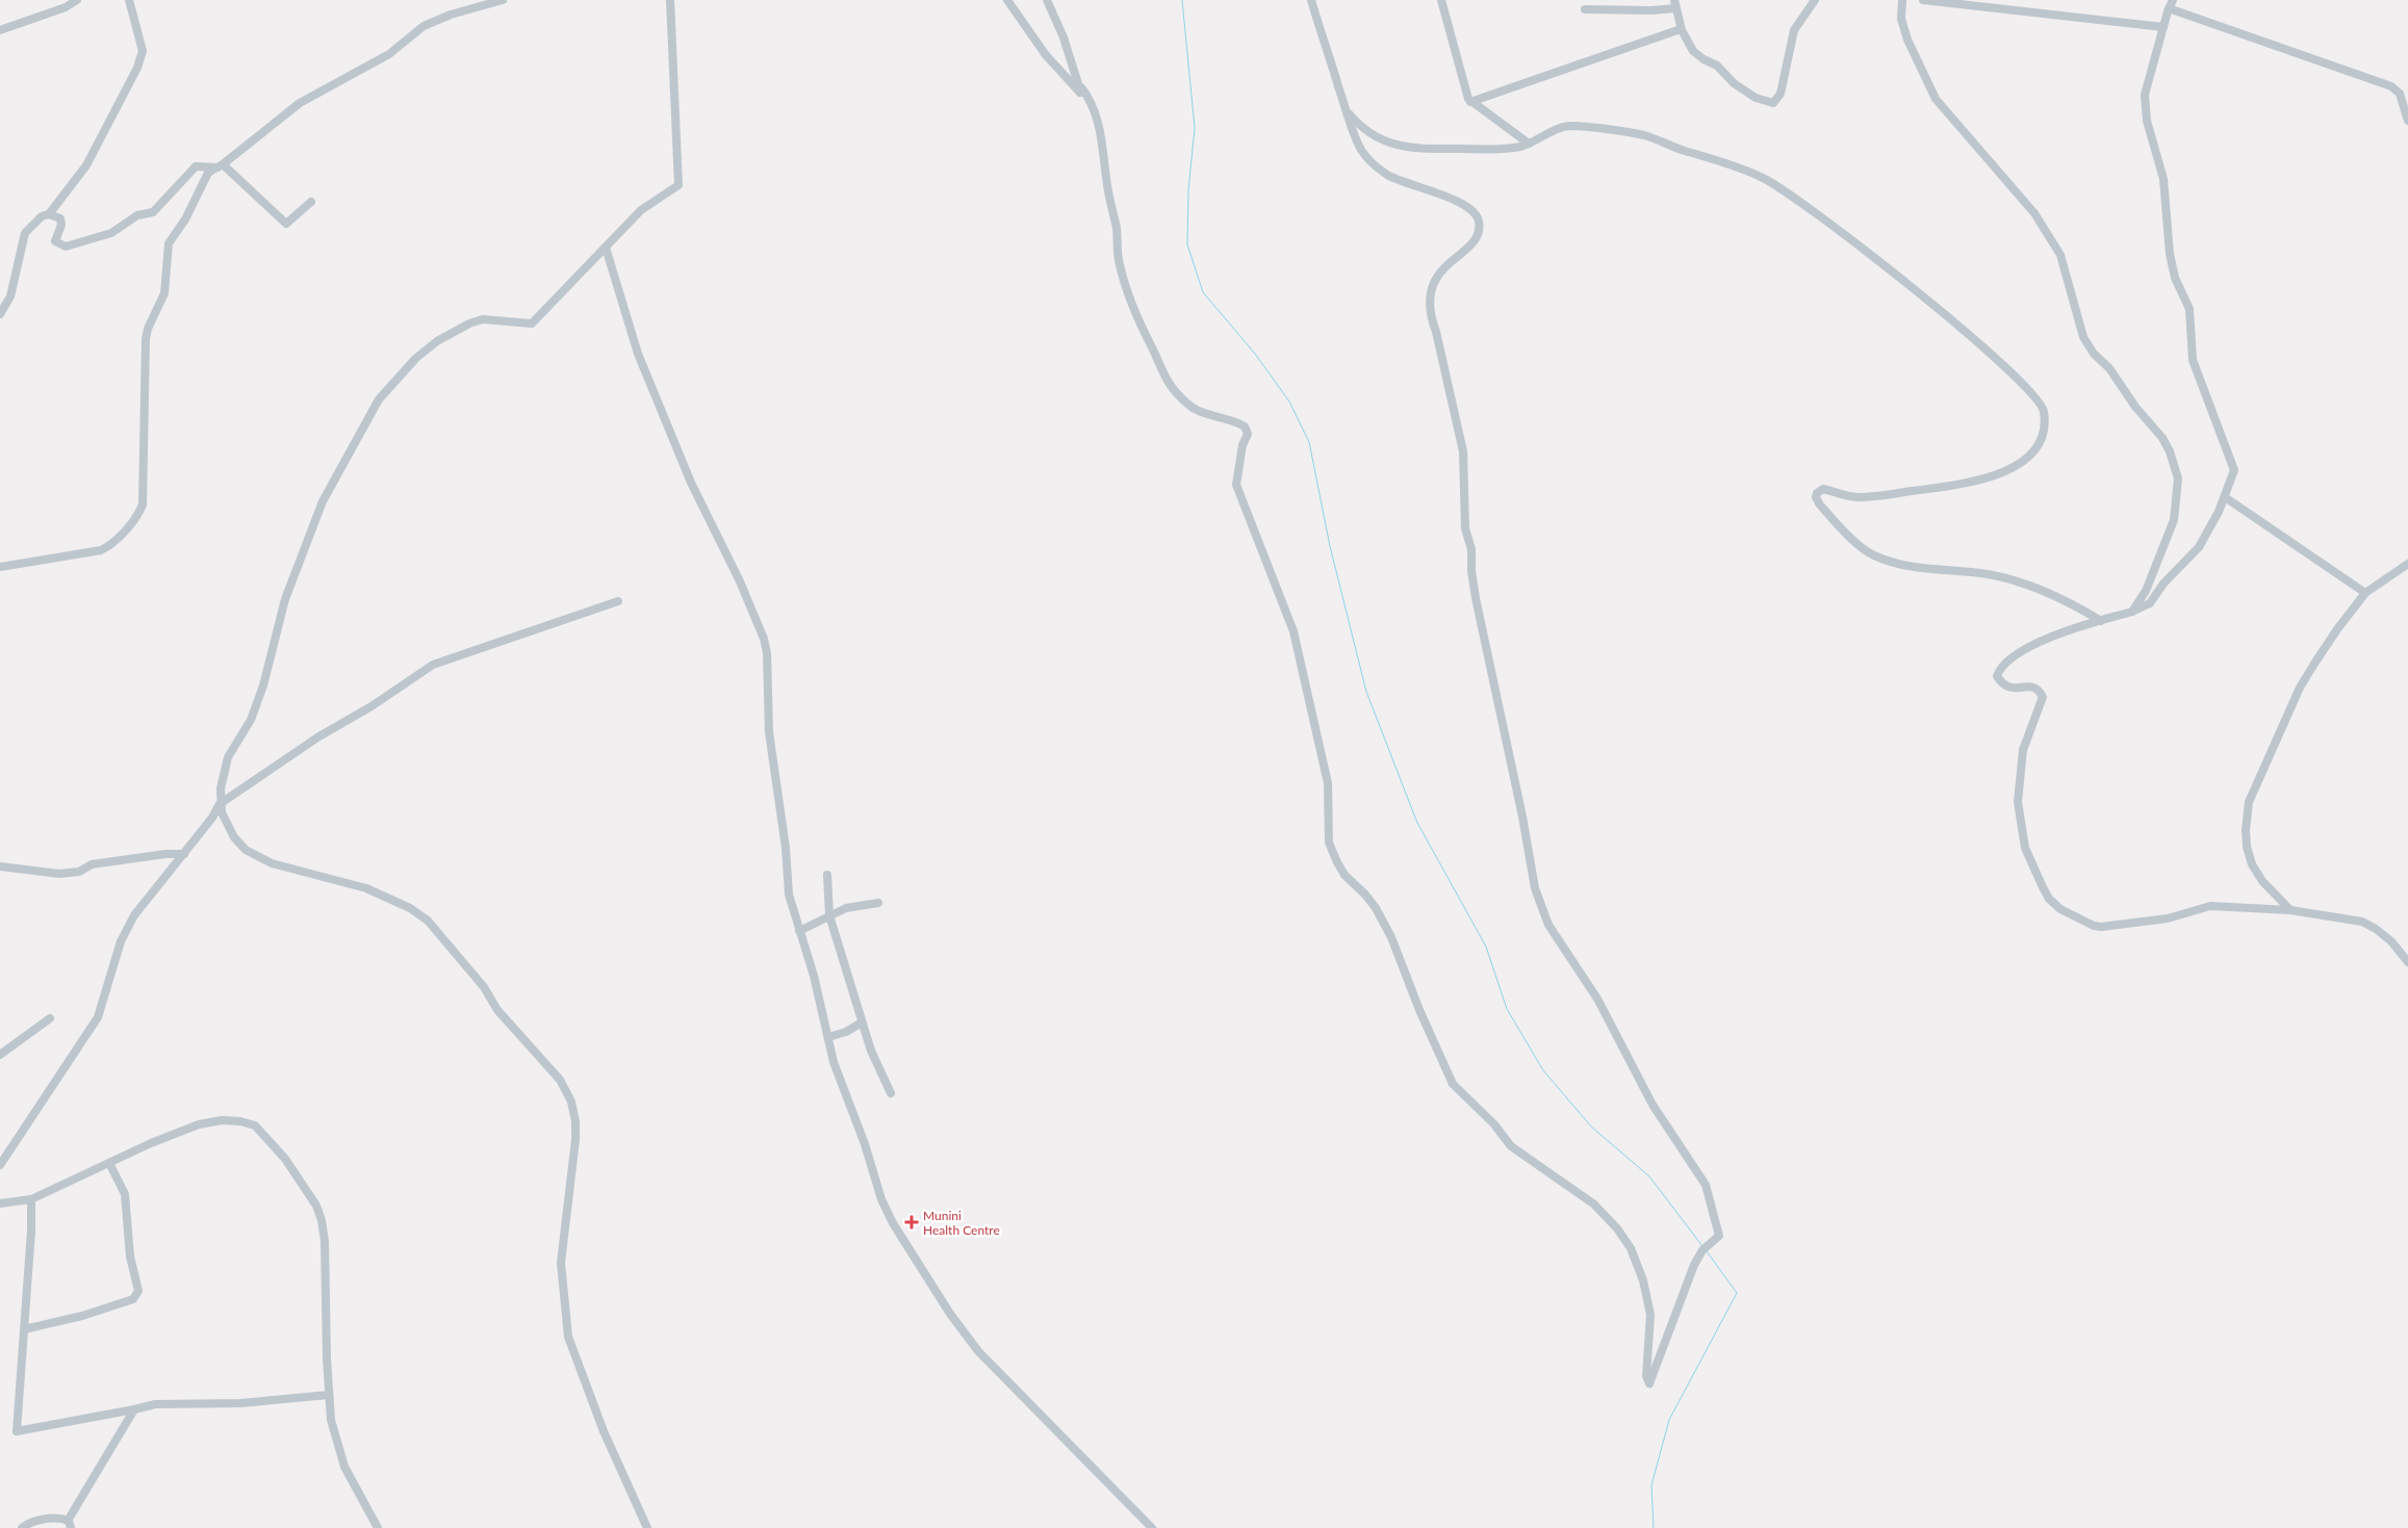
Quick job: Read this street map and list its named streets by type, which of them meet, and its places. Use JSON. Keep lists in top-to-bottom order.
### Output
{
  "places": {
    "health": ["Munini Health Centre"]
  }
}
